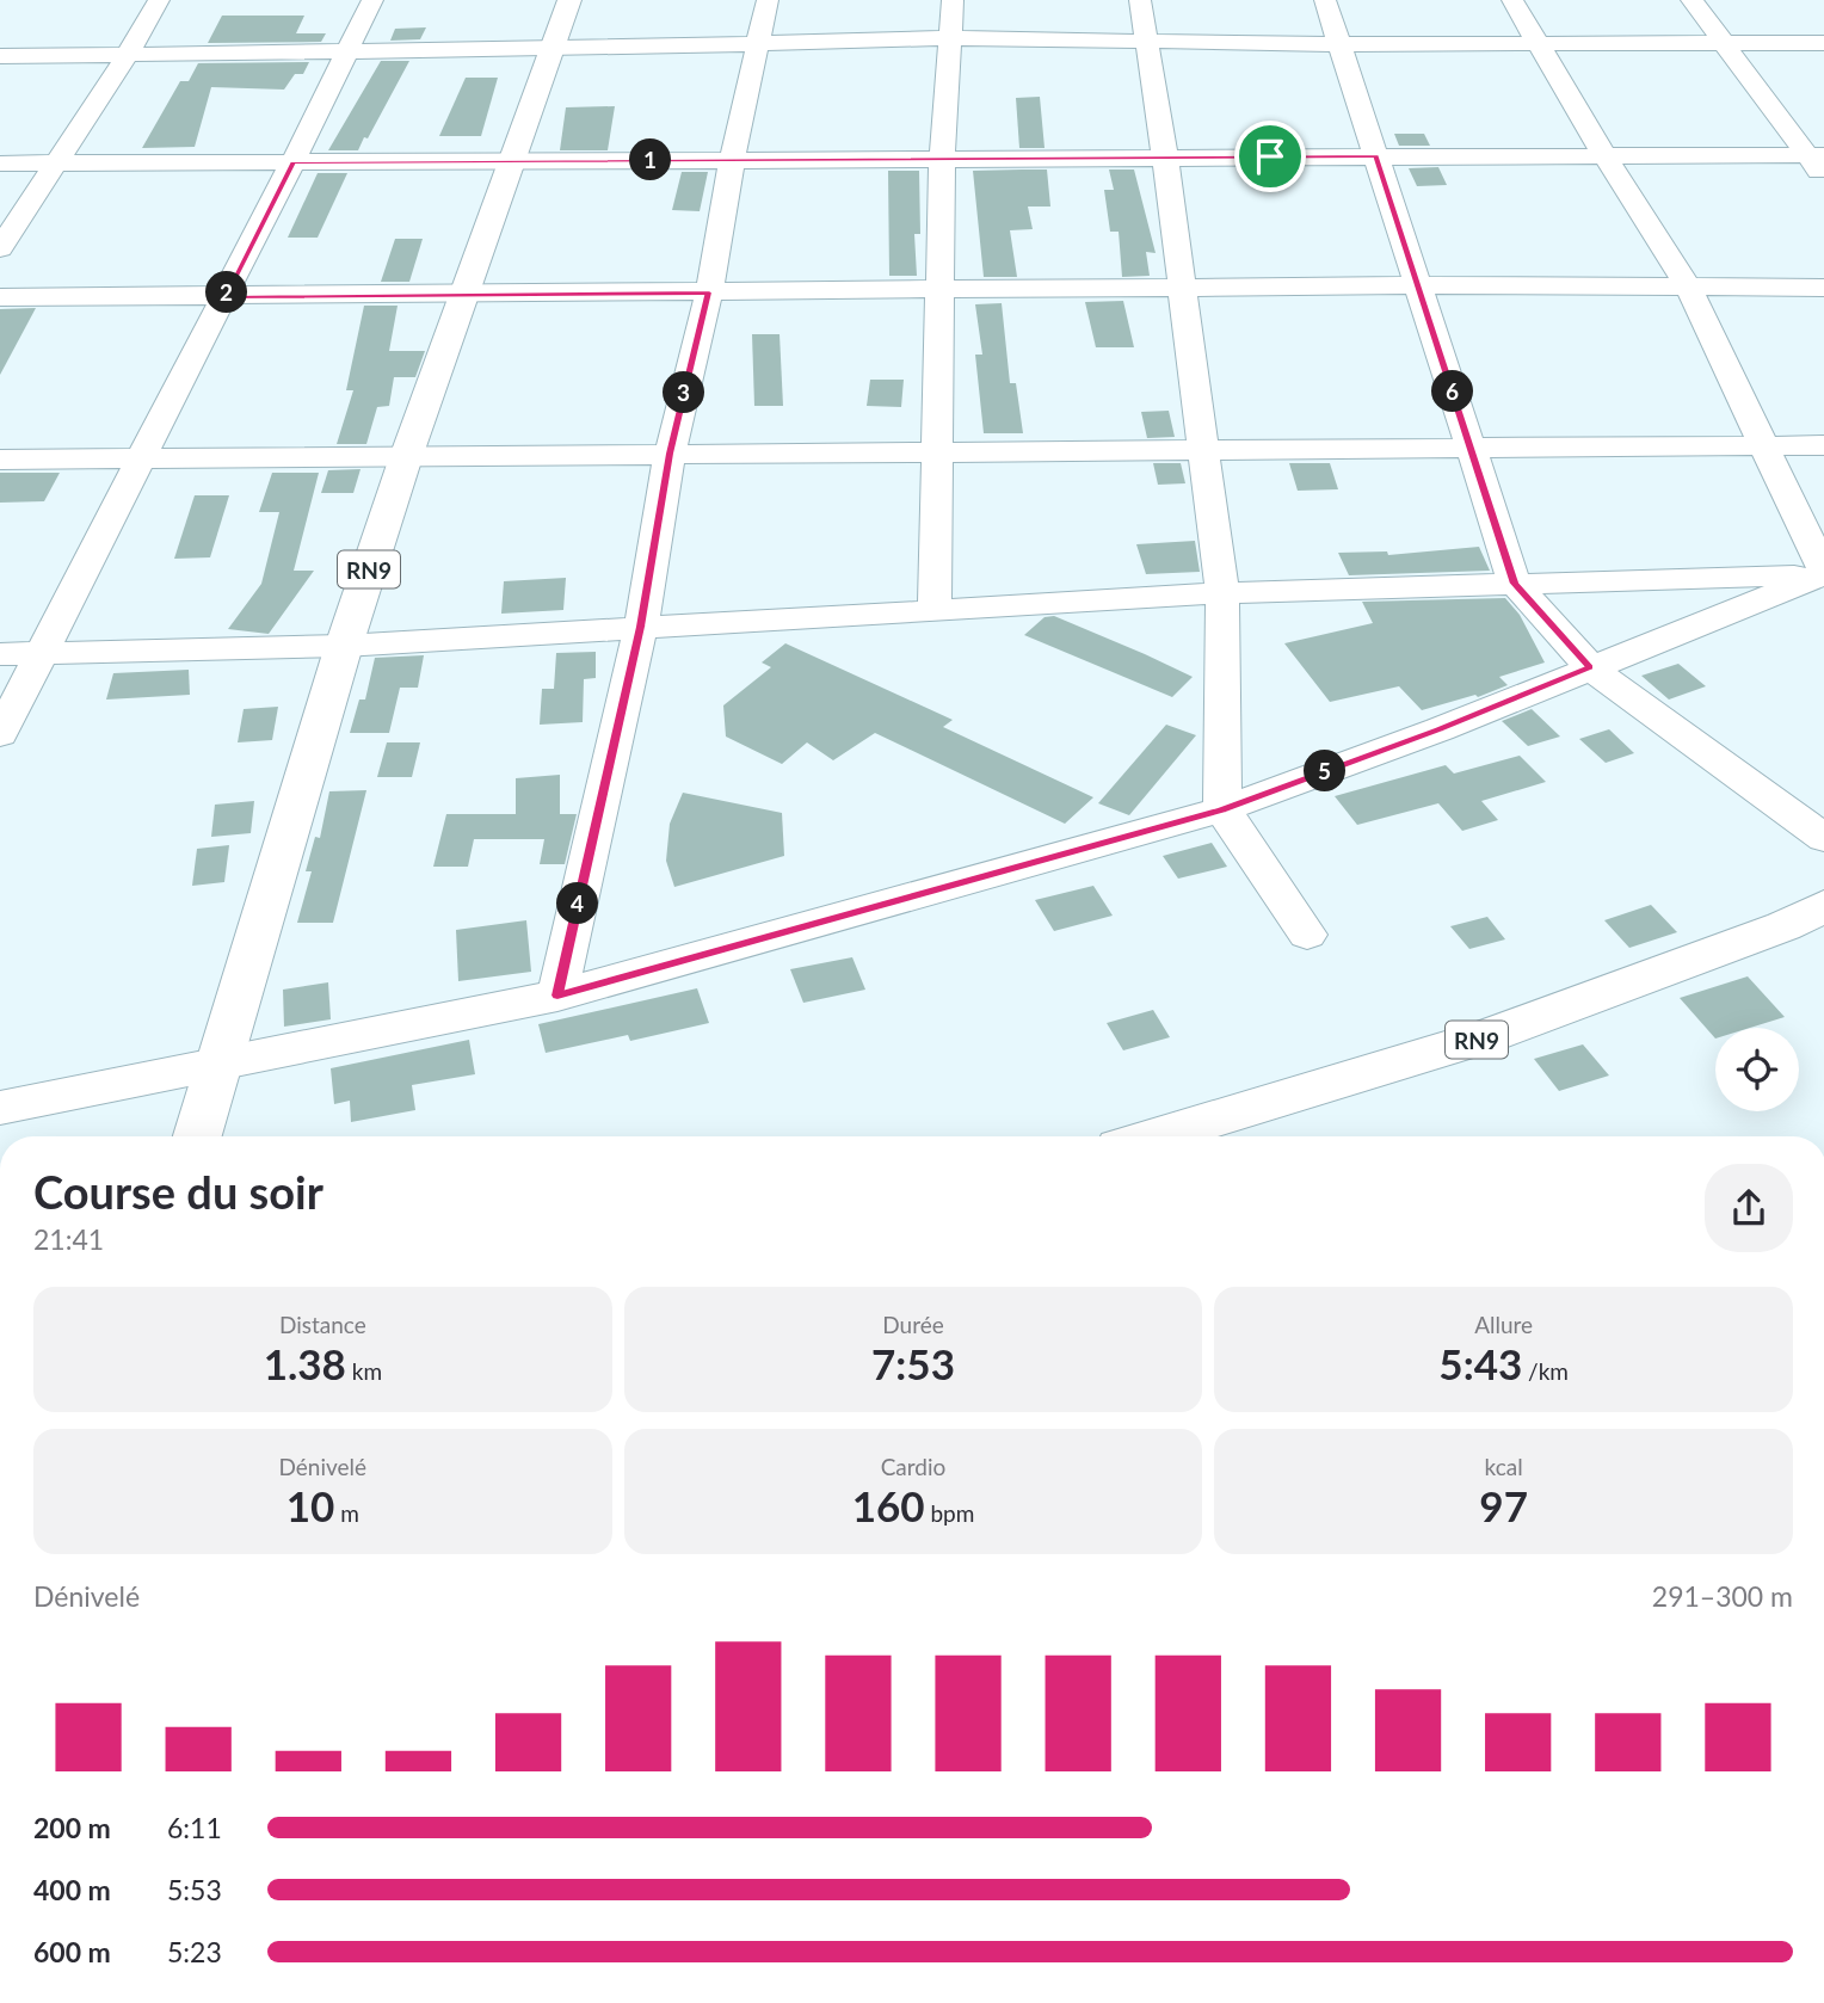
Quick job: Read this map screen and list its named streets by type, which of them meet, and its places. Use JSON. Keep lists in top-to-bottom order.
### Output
{
  "streets": {
    "main road": ["RN9"]
  },
  "page": {
    "pins": [
      "1",
      "2",
      "6",
      "3",
      "5",
      "4"
    ],
    "heading": ["Course du soir", "21:41"],
    "stats": [
      ["Distance", "1.38 km"],
      ["Durée", "7:53"],
      ["Allure", "5:43 /km"],
      ["Dénivelé", "10 m"],
      ["Cardio", "160 bpm"],
      ["kcal", "97"]
    ],
    "chart": ["Dénivelé", "291–300 m"],
    "list": [
      {
        "name": "200 m",
        "note": "6:11"
      },
      {
        "name": "400 m",
        "note": "5:53"
      },
      {
        "name": "600 m",
        "note": "5:23"
      }
    ]
  }
}
